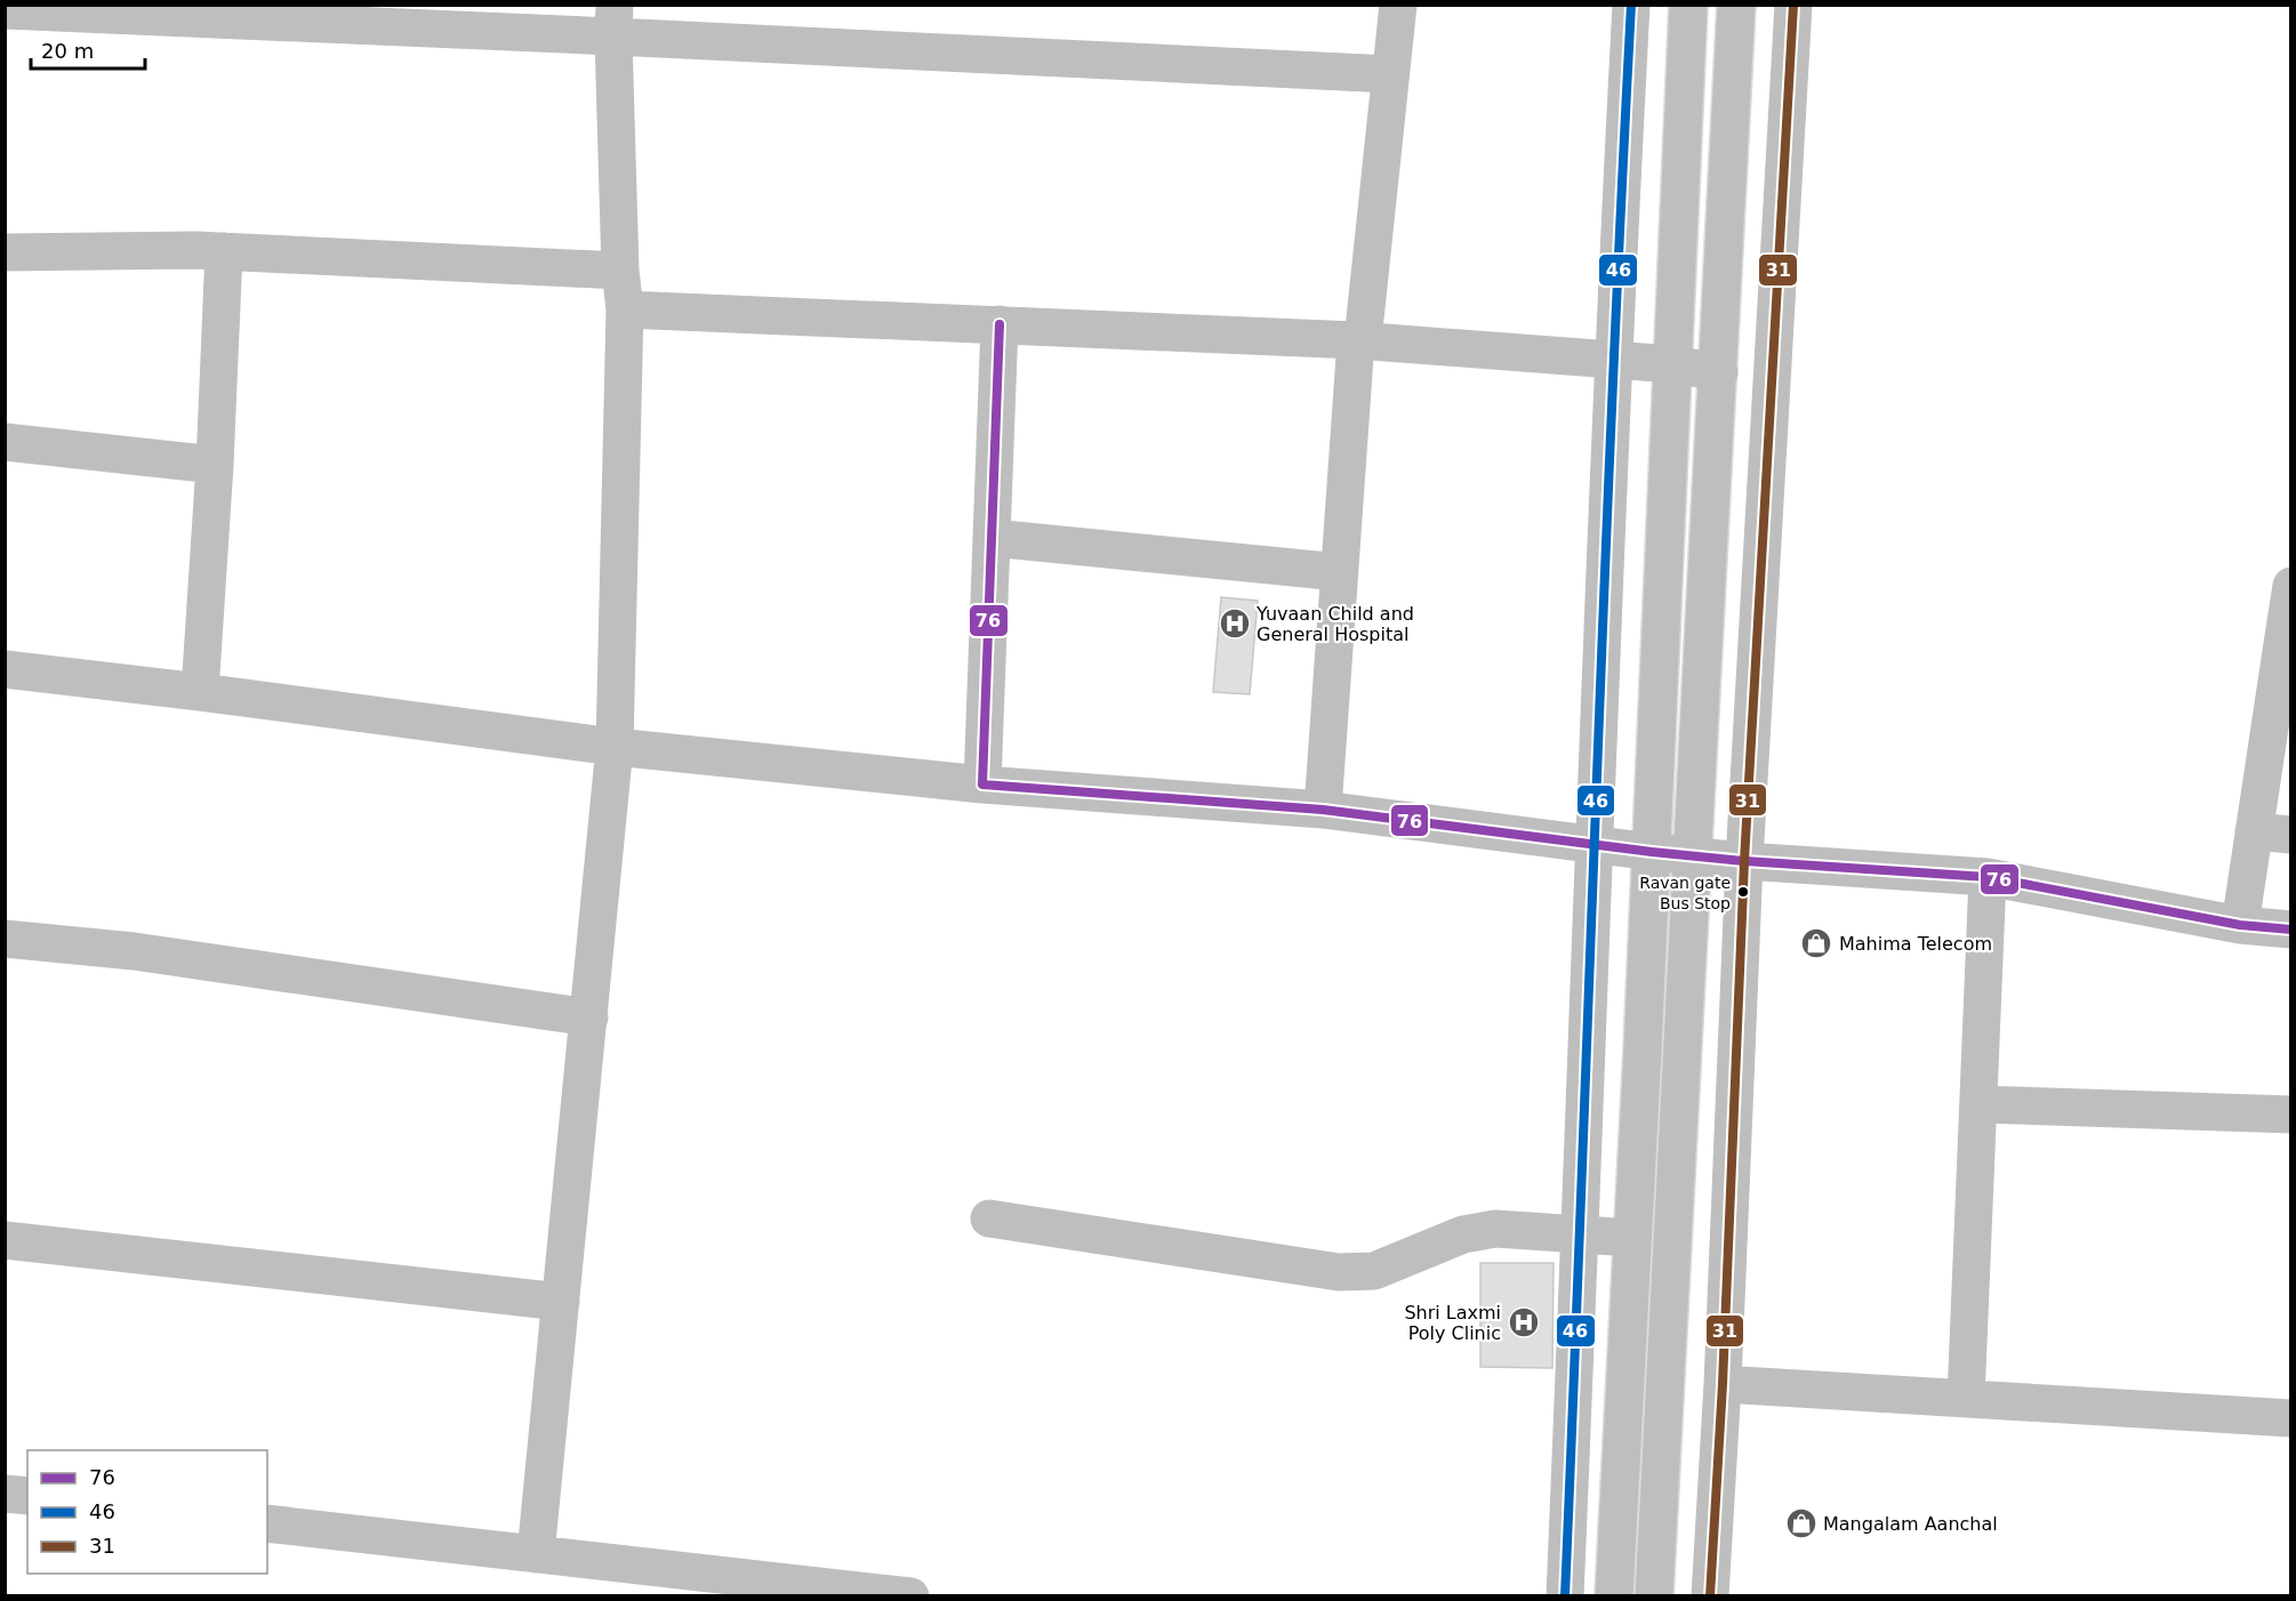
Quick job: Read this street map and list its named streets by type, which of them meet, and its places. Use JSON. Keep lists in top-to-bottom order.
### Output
{
  "places": {
    "hospital": ["Yuvaan Child and General Hospital", "Shri Laxmi Poly Clinic"],
    "other": ["Ravan gate Bus Stop"],
    "shop": ["Mahima Telecom", "Mangalam Aanchal"]
  },
  "lines": ["transit line 46", "transit line 31", "transit line 76"],
  "legend": ["76", "46", "31"],
  "scale_bar": "20 m"
}
